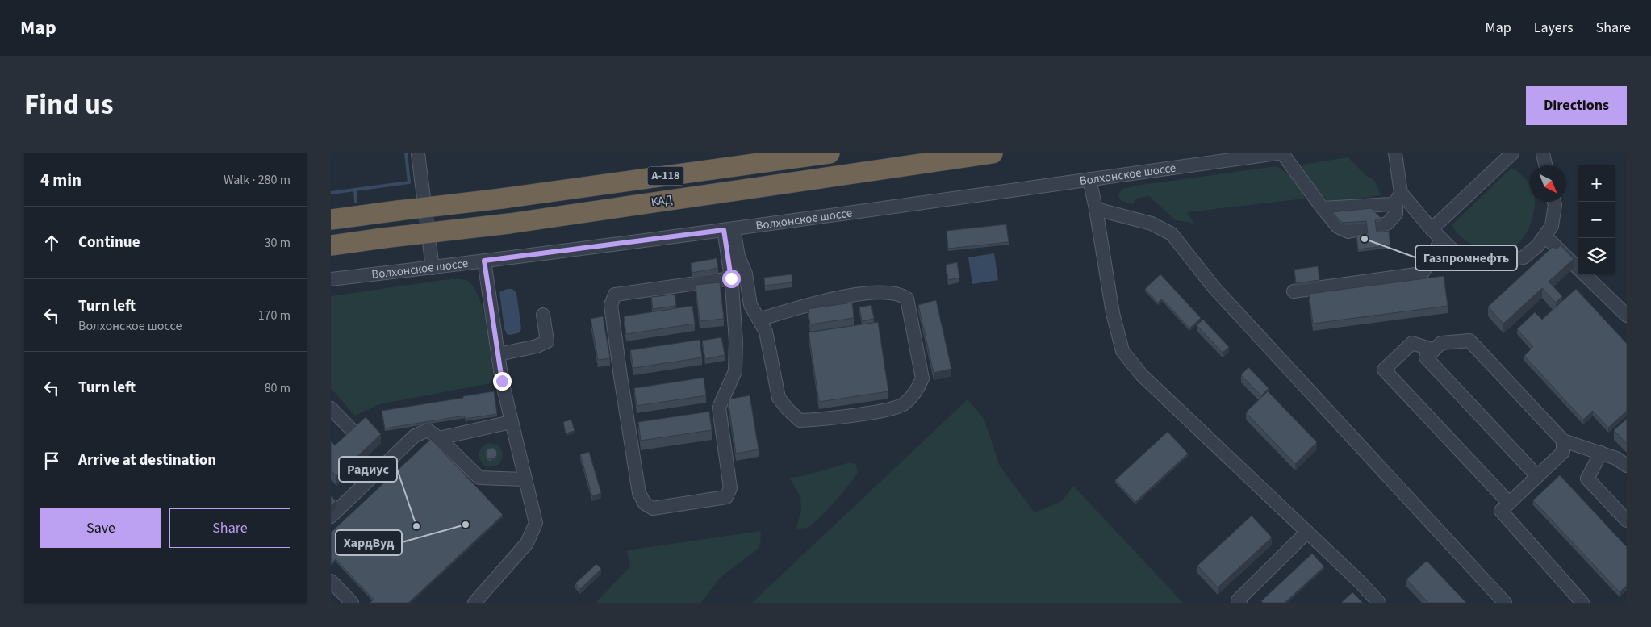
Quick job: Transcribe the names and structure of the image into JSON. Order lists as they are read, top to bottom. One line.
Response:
{"streets":{"highway":["А-118","КАД"],"street":["Волхонское шоссе"]},"places":["Газпромнефть","ХардВуд","Радиус"],"north":"bottom right","page":{"header":"Map","nav":["Map","Layers","Share"],"title":"Find us","buttons":["Directions",["Save","Share"]],"heading":["4 min","Walk · 280 m"],"map_buttons":["+","−"],"list":[["Continue","30 m"],["Turn left","Волхонское шоссе","170 m"],["Turn left","80 m"],"Arrive at destination"]}}
